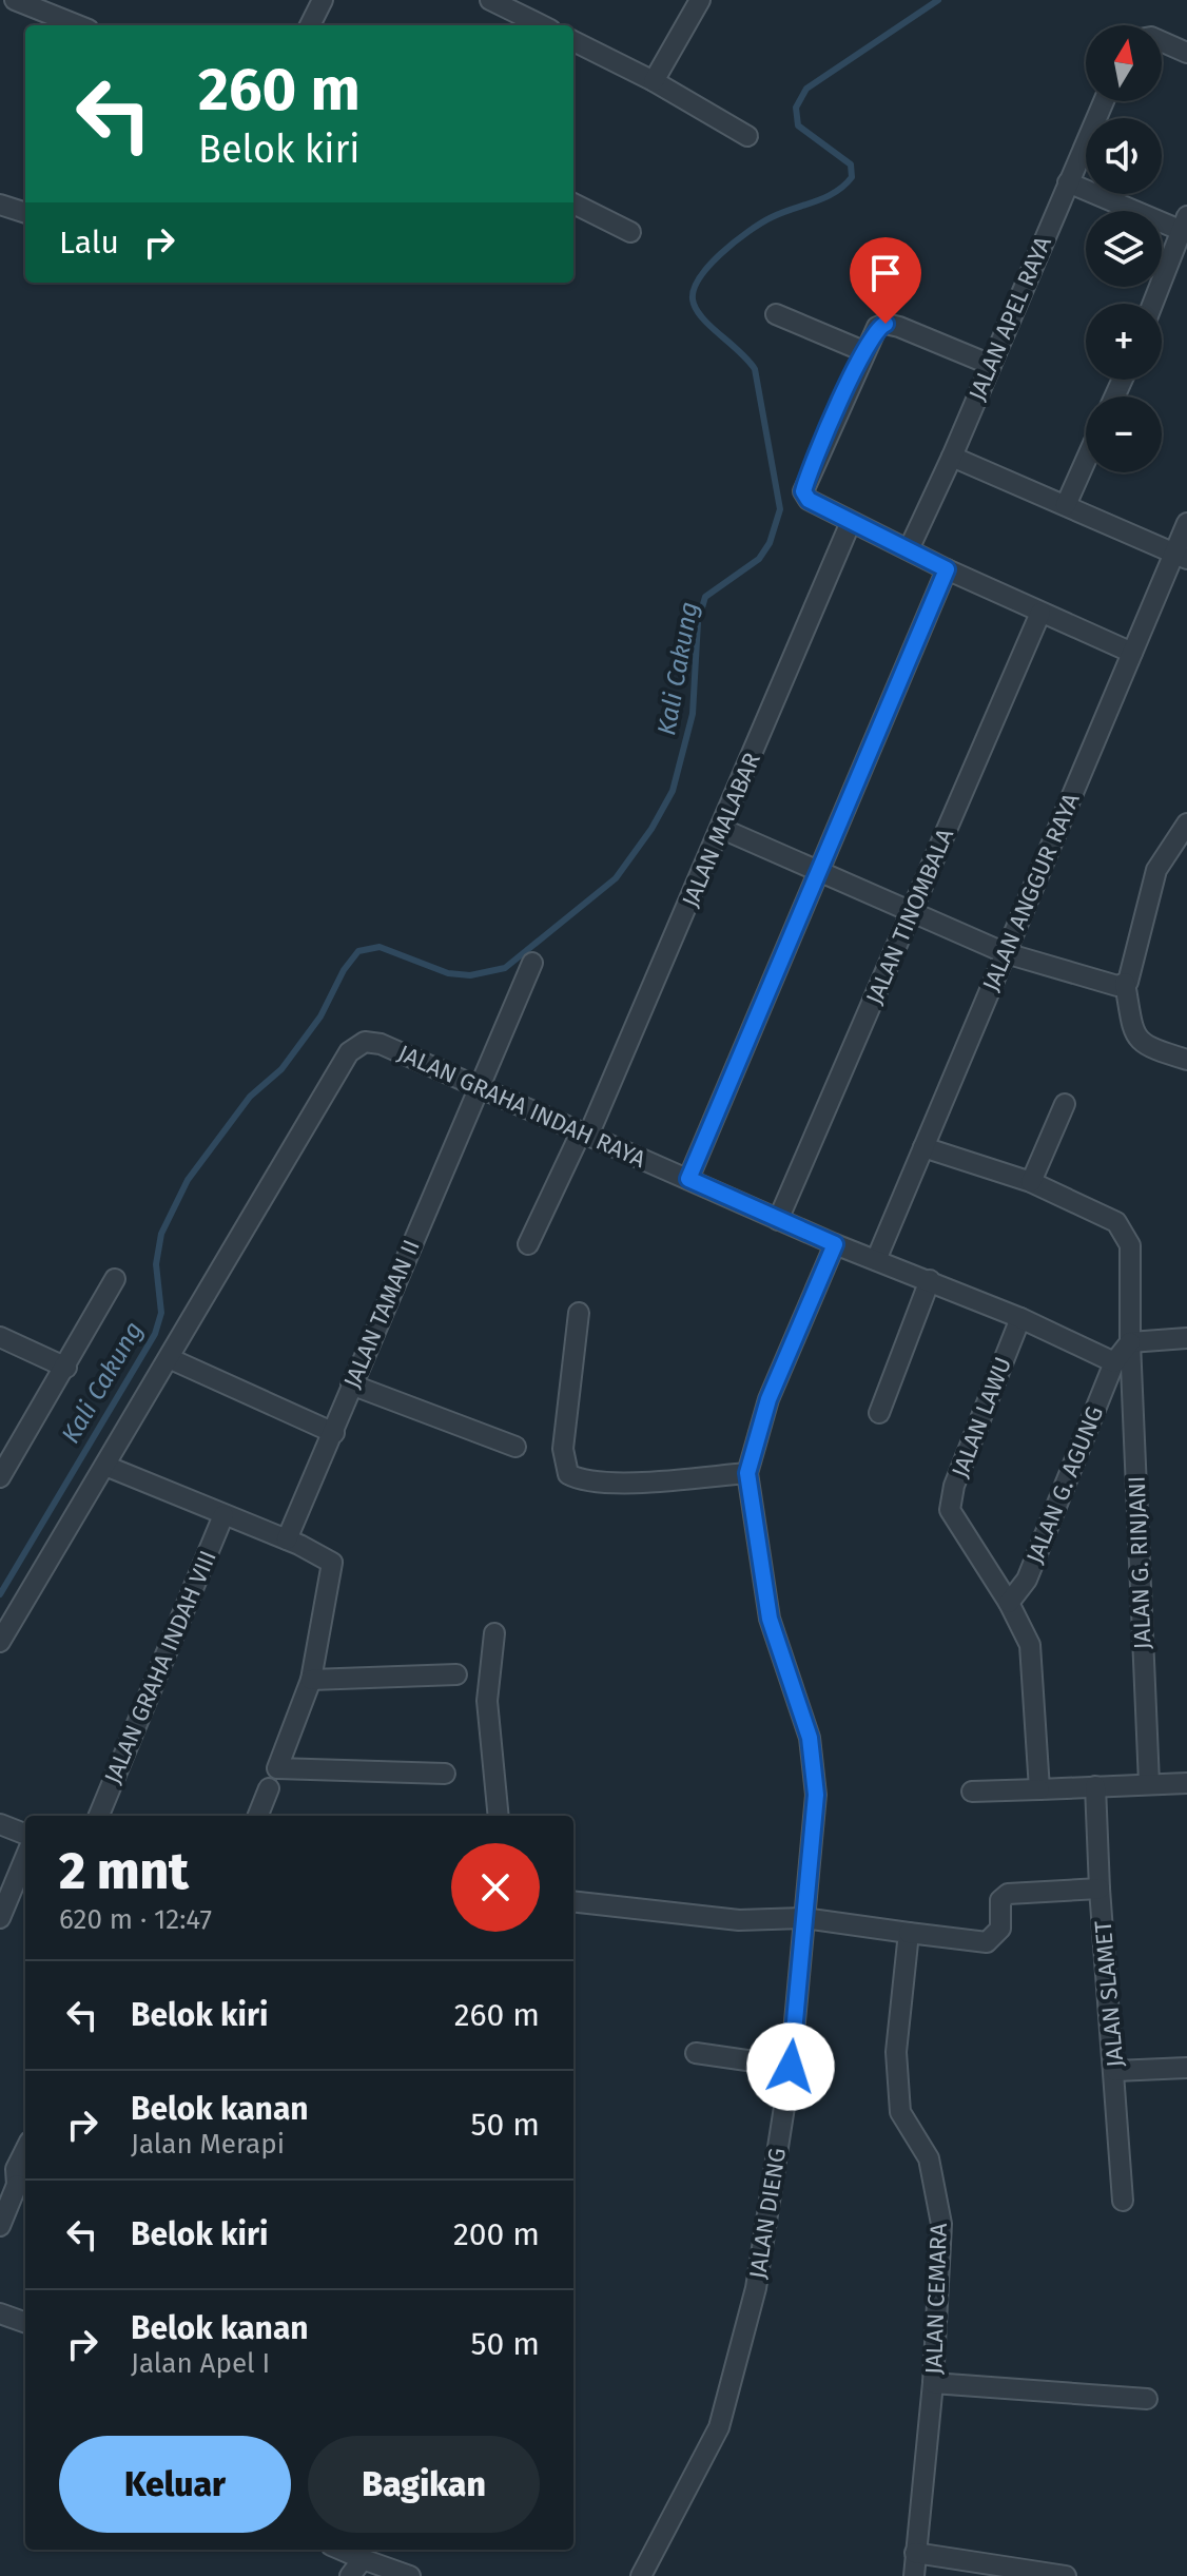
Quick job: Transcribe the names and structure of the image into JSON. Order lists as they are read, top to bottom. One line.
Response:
{"streets":{"street":["JALAN APEL RAYA","JALAN MALABAR","JALAN ANGGUR RAYA","JALAN TINOMBALA","JALAN GRAHA INDAH RAYA","JALAN TAMAN II","JALAN LAWU","JALAN G. AGUNG","JALAN G. RINJANI","JALAN GRAHA INDAH VIII","JALAN SLAMET","JALAN DIENG","JALAN CEMARA"]},"crossings":[["JALAN MALABAR","JALAN GRAHA INDAH RAYA"],["JALAN ANGGUR RAYA","JALAN GRAHA INDAH RAYA"],["JALAN ANGGUR RAYA","JALAN G. RINJANI"],["JALAN TINOMBALA","JALAN GRAHA INDAH RAYA"],["JALAN GRAHA INDAH RAYA","JALAN TAMAN II"],["JALAN GRAHA INDAH RAYA","JALAN LAWU"],["JALAN GRAHA INDAH RAYA","JALAN G. AGUNG"],["JALAN GRAHA INDAH RAYA","JALAN DIENG"],["JALAN LAWU","JALAN G. AGUNG"]],"water":["Kali Cakung"],"north":"top","page":{"map_buttons":["+","−"],"turn":["260 m","Belok kiri"],"then":"Lalu","heading":["2 mnt","620 m · 12:47"],"list":[{"name":"Belok kiri","value":"260 m"},{"name":"Belok kanan","note":"Jalan Merapi","value":"50 m"},{"name":"Belok kiri","value":"200 m"},{"name":"Belok kanan","note":"Jalan Apel I","value":"50 m"}],"buttons":["Keluar","Bagikan"]}}
